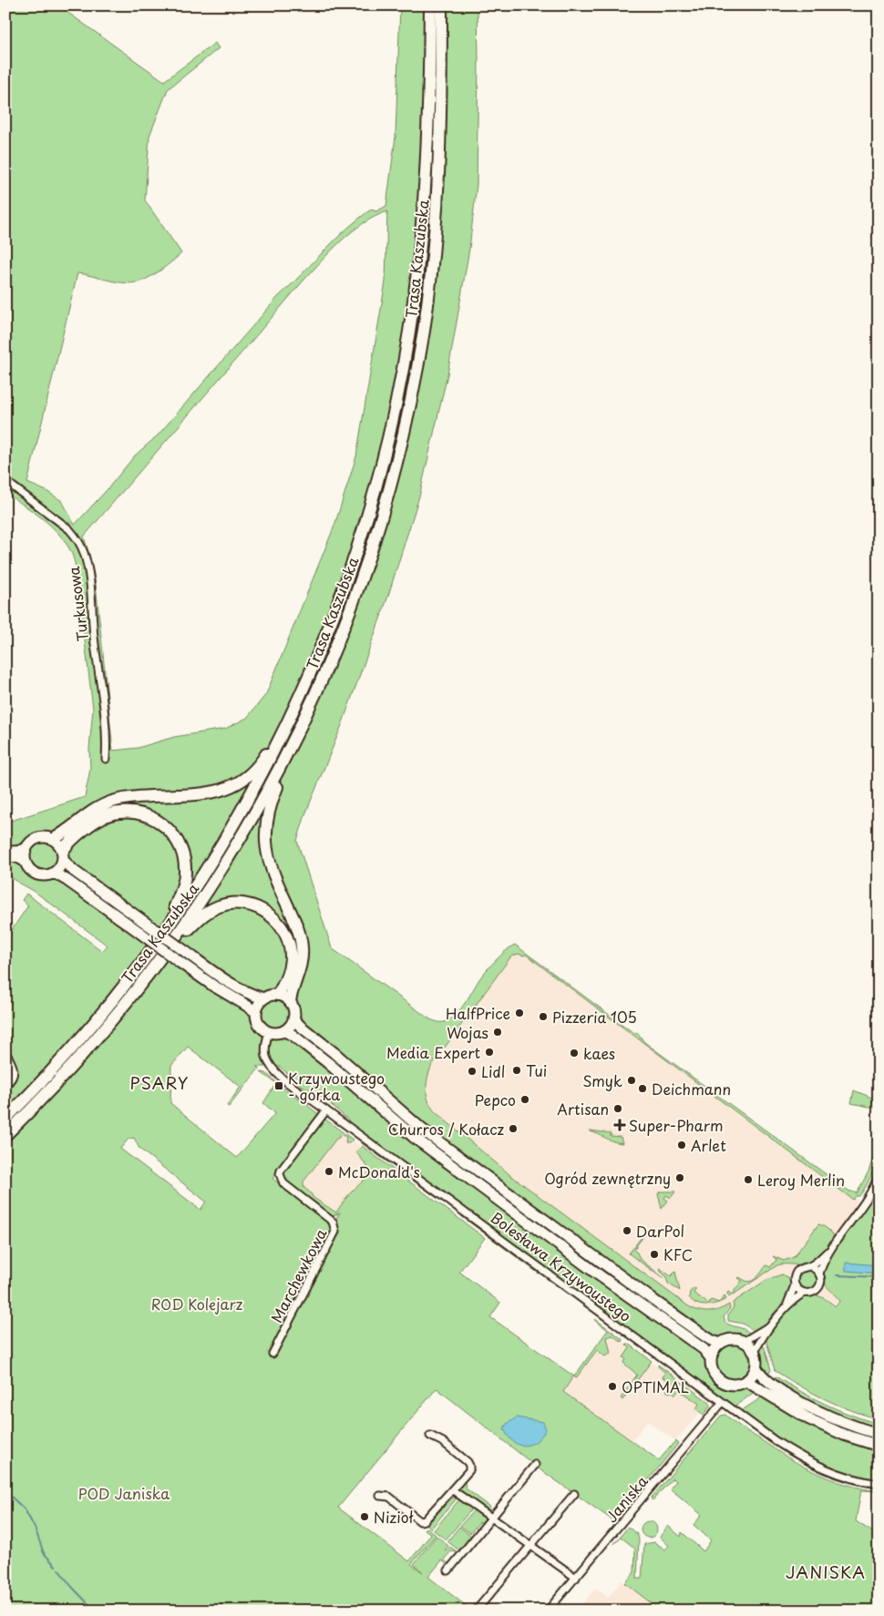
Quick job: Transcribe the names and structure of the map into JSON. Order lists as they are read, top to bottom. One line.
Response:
{"streets":{"highway":["Trasa Kaszubska"],"street":["Turkusowa","Bolesława Krzywoustego","Marchewkowa","Janiska"]},"crossings":[["Bolesława Krzywoustego","Marchewkowa"],["Bolesława Krzywoustego","Janiska"]],"districts":["PSARY","JANISKA"],"parks":["ROD Kolejarz","POD Janiska"],"places":{"other":["HalfPrice","Pizzeria 105","Wojas","Media Expert","kaes","Tui","Lidl","Smyk","Deichmann","Pepco","Artisan","Churros / Kołacz","Arlet","McDonald's","Ogród zewnętrzny","Leroy Merlin","DarPol","KFC","OPTIMAL","Nizioł"],"transit":["Krzywoustego - górka"],"health":["Super-Pharm"]}}
